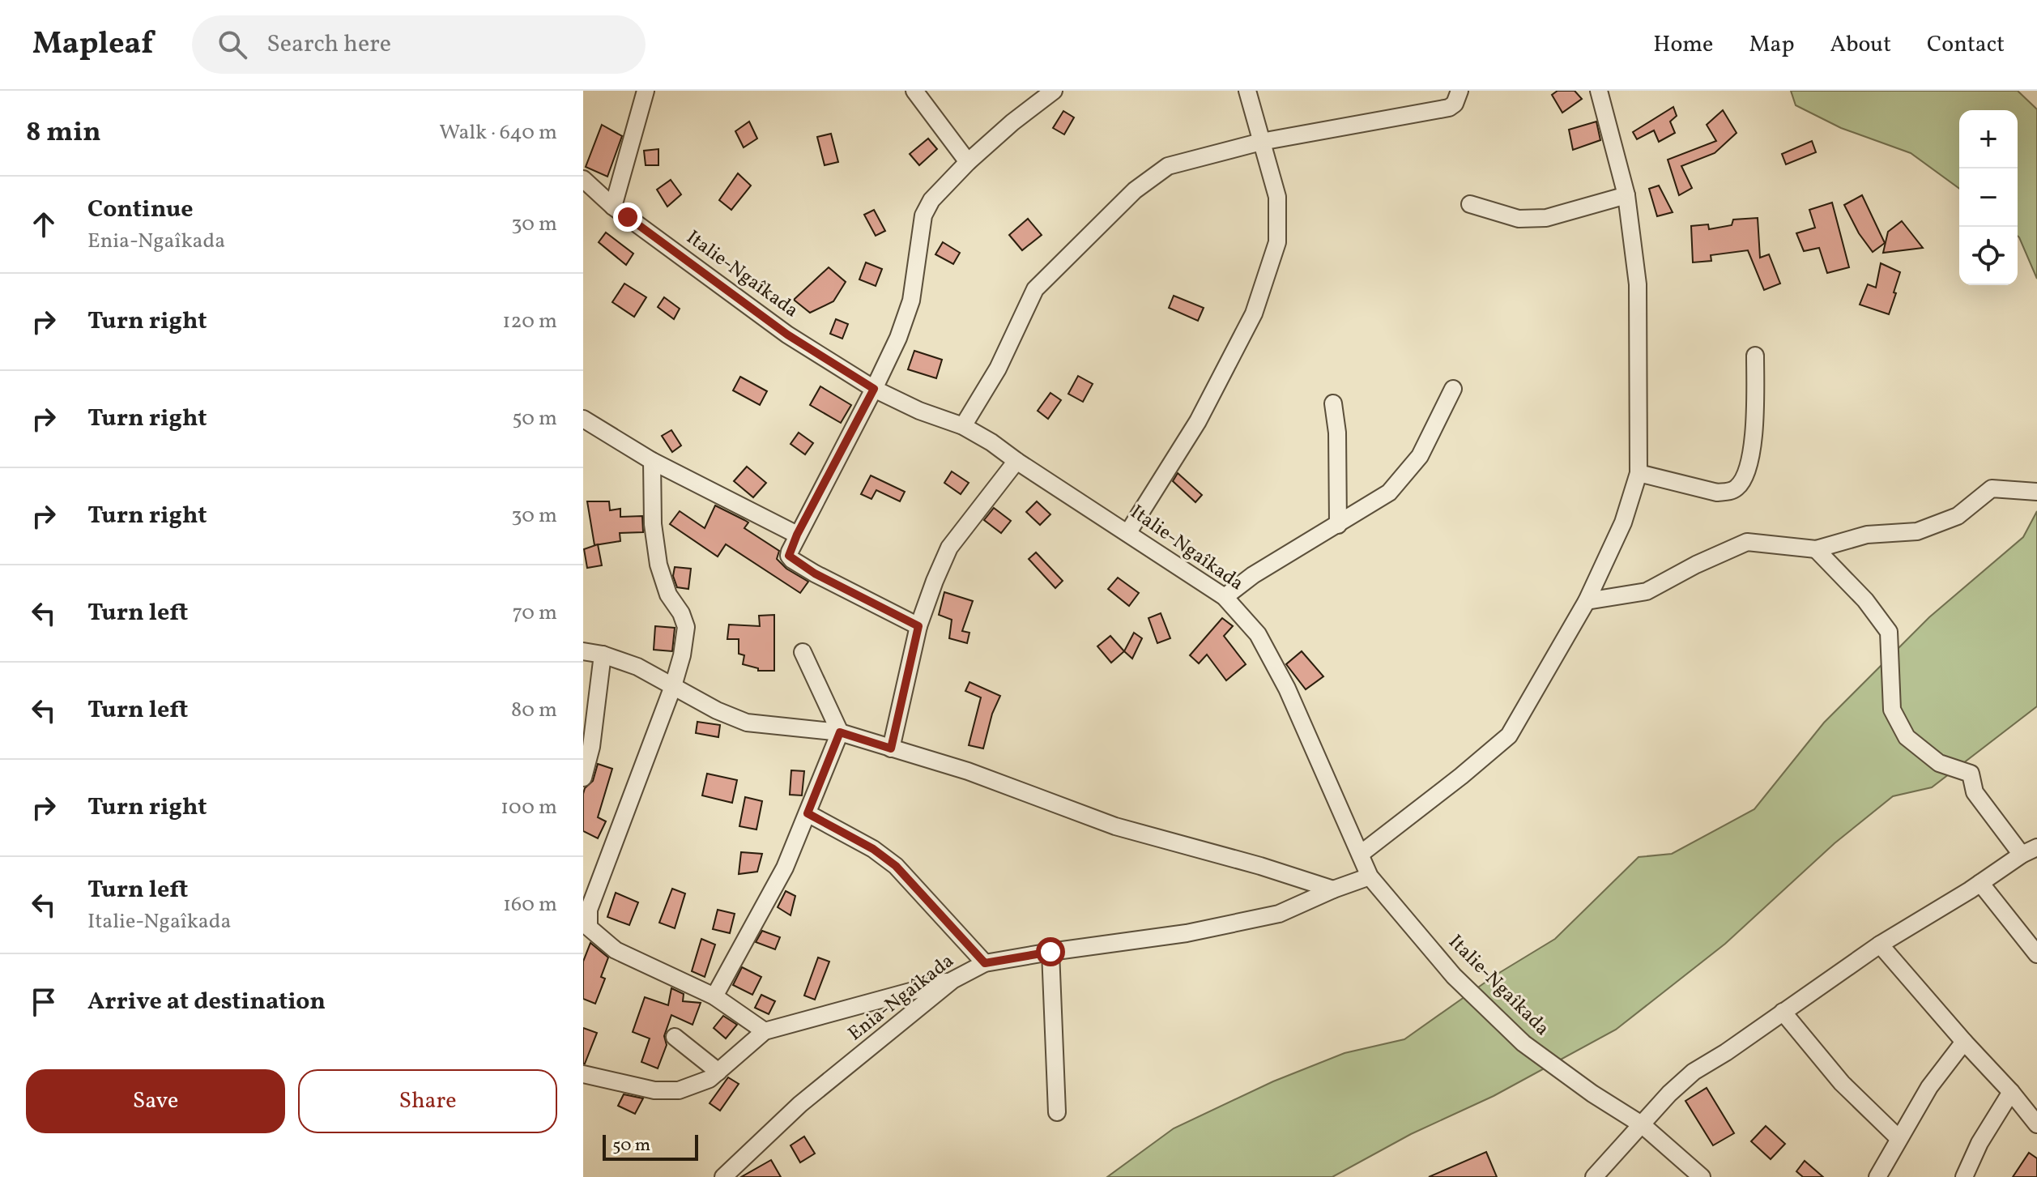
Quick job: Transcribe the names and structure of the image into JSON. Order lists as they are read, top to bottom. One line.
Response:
{"streets":{"street":["Italie-Ngaîkada","Enia-Ngaîkada"]},"crossings":[["Italie-Ngaîkada","Enia-Ngaîkada"]],"scale_bar":"50 m","page":{"header":"Mapleaf","search":"Search here","nav":["Home","Map","About","Contact"],"heading":["8 min","Walk · 640 m"],"map_buttons":["+","−"],"list":[["Continue","Enia-Ngaîkada","30 m"],["Turn right","120 m"],["Turn right","50 m"],["Turn right","30 m"],["Turn left","70 m"],["Turn left","80 m"],["Turn right","100 m"],["Turn left","Italie-Ngaîkada","160 m"],"Arrive at destination"],"buttons":["Save","Share"],"scale":"50 m"}}
